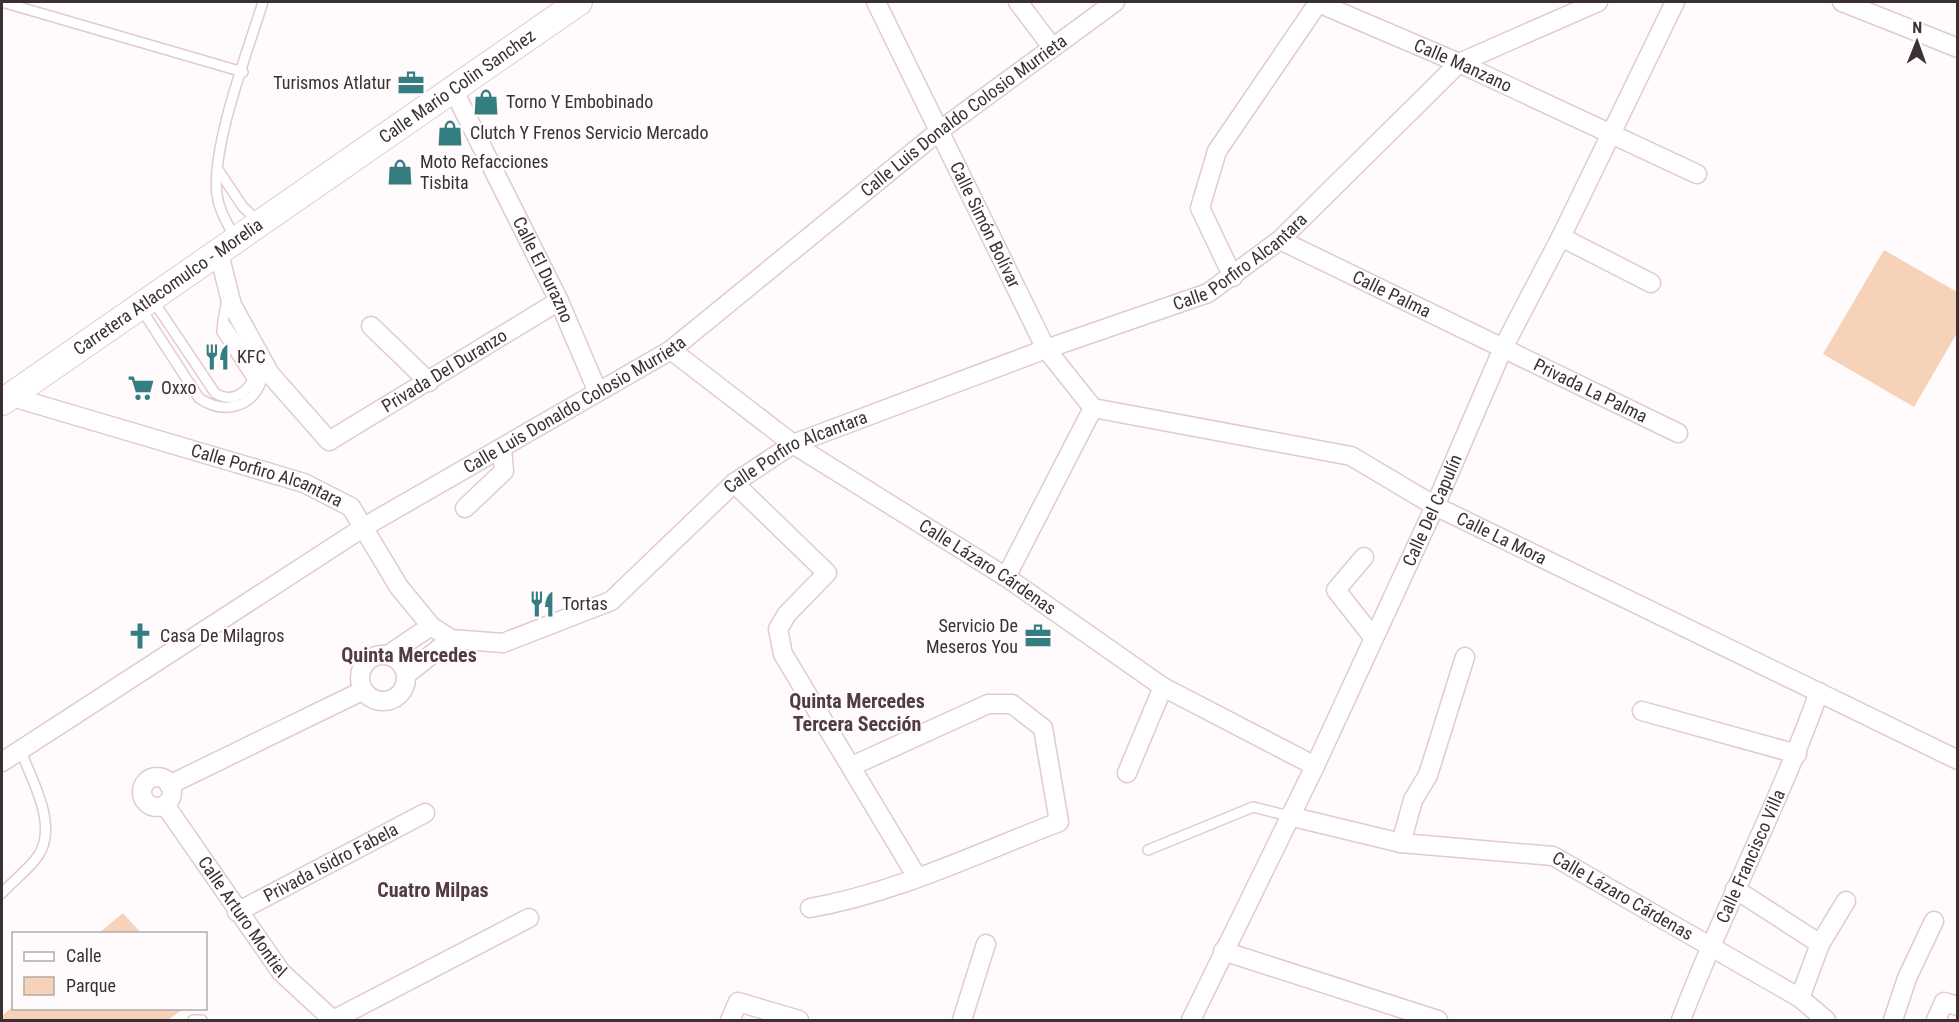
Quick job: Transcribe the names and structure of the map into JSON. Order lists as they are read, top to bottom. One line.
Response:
{"streets":{"main road":["Calle Mario Colin Sanchez","Carretera Atlacomulco - Morelia"],"street":["Calle Manzano","Calle Luis Donaldo Colosio Murrieta","Calle Simón Bolívar","Calle Porfiro Alcantara","Calle El Durazno","Calle Palma","Privada Del Duranzo","Privada La Palma","Calle Del Capulín","Calle La Mora","Calle Lázaro Cárdenas","Calle Francisco Villa","Privada Isidro Fabela","Calle Arturo Montiel"]},"crossings":[["Calle Manzano","Calle Porfiro Alcantara"],["Calle Manzano","Calle Del Capulín"],["Calle Mario Colin Sanchez","Calle El Durazno"],["Calle Mario Colin Sanchez","Carretera Atlacomulco - Morelia"],["Calle Luis Donaldo Colosio Murrieta","Calle Simón Bolívar"],["Calle Luis Donaldo Colosio Murrieta","Calle Porfiro Alcantara"],["Calle Luis Donaldo Colosio Murrieta","Calle El Durazno"],["Calle Luis Donaldo Colosio Murrieta","Calle Lázaro Cárdenas"],["Calle Simón Bolívar","Calle Porfiro Alcantara"],["Calle Porfiro Alcantara","Carretera Atlacomulco - Morelia"],["Calle Porfiro Alcantara","Calle Palma"],["Calle Porfiro Alcantara","Calle Lázaro Cárdenas"],["Calle El Durazno","Privada Del Duranzo"],["Calle Palma","Privada La Palma"],["Calle Palma","Calle Del Capulín"],["Privada La Palma","Calle Del Capulín"],["Calle Del Capulín","Calle La Mora"],["Calle Del Capulín","Calle Lázaro Cárdenas"],["Calle La Mora","Calle Francisco Villa"],["Calle Lázaro Cárdenas","Calle Francisco Villa"],["Privada Isidro Fabela","Calle Arturo Montiel"]],"districts":["Quinta Mercedes","Quinta Mercedes Tercera Sección","Cuatro Milpas"],"places":{"office":["Turismos Atlatur","Servicio De Meseros You"],"shop":["Torno Y Embobinado","Clutch Y Frenos Servicio Mercado","Moto Refacciones Tisbita"],"restaurant":["KFC","Tortas"],"supermarket":["Oxxo"],"church":["Casa De Milagros"]},"legend":["Calle","Parque"],"north":"top"}
